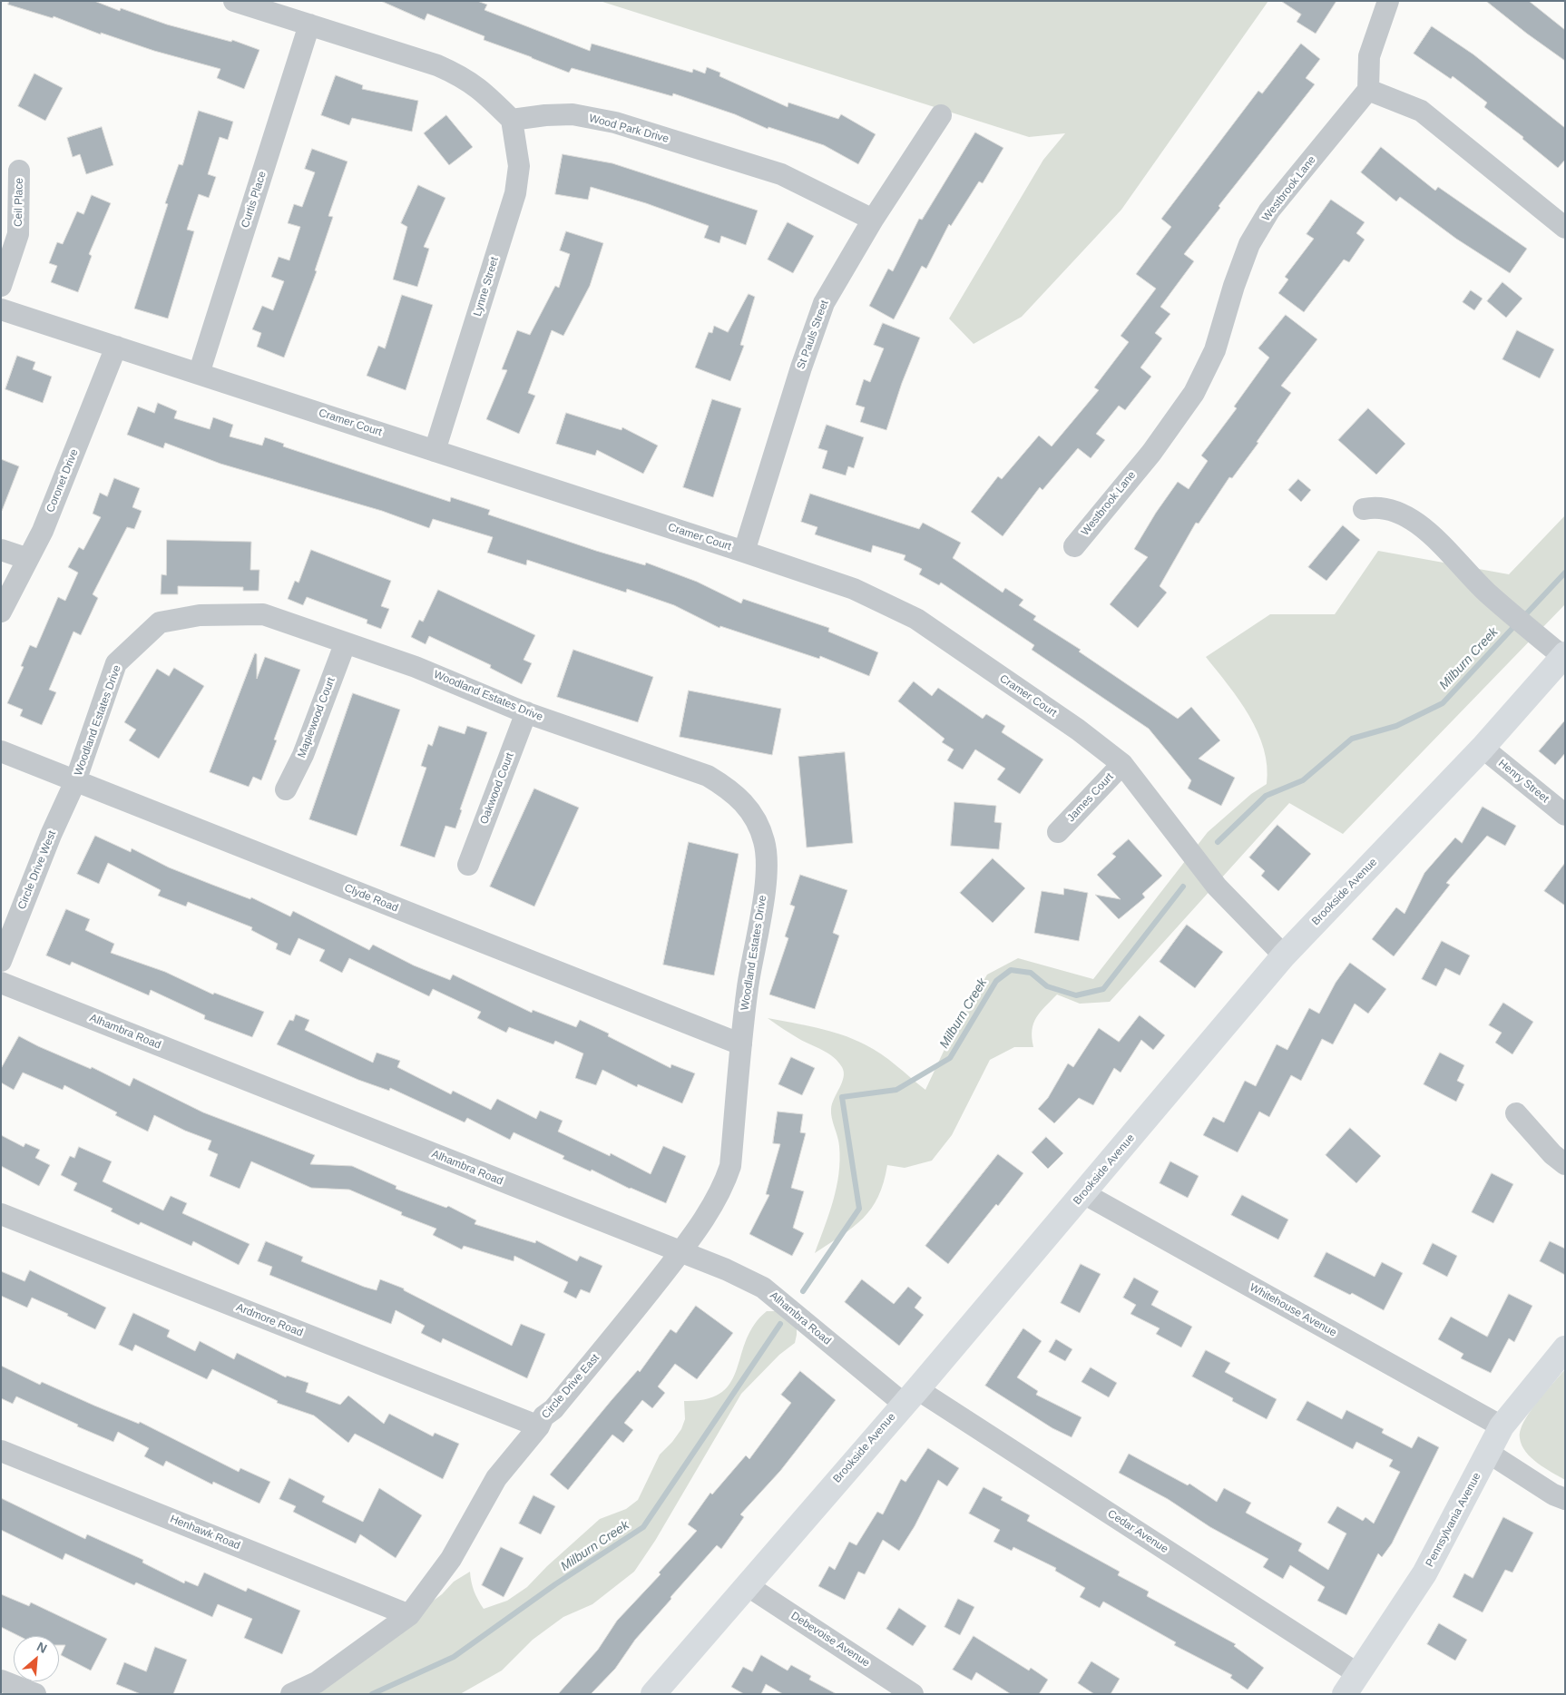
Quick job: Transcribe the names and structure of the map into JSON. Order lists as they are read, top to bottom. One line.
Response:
{"streets":{"main road":["Brookside Avenue","Pennsylvania Avenue"],"street":["Wood Park Drive","Westbrook Lane","Curtis Place","Ceil Place","Lynne Street","St Pauls Street","Cramer Court","Coronet Drive","Woodland Estates Drive","Maplewood Court","Henry Street","Oakwood Court","James Court","Circle Drive West","Clyde Road","Alhambra Road","Whitehouse Avenue","Ardmore Road","Circle Drive East","Cedar Avenue","Henhawk Road","Debevoise Avenue"]},"crossings":[["Wood Park Drive","Lynne Street"],["Wood Park Drive","St Pauls Street"],["Curtis Place","Cramer Court"],["Lynne Street","Cramer Court"],["St Pauls Street","Cramer Court"],["Cramer Court","Coronet Drive"],["Cramer Court","James Court"],["Cramer Court","Brookside Avenue"],["Woodland Estates Drive","Maplewood Court"],["Woodland Estates Drive","Oakwood Court"],["Woodland Estates Drive","Circle Drive West"],["Woodland Estates Drive","Clyde Road"],["Woodland Estates Drive","Circle Drive East"],["Henry Street","Brookside Avenue"],["Circle Drive West","Clyde Road"],["Brookside Avenue","Alhambra Road"],["Brookside Avenue","Whitehouse Avenue"],["Brookside Avenue","Cedar Avenue"],["Brookside Avenue","Debevoise Avenue"],["Clyde Road","Circle Drive East"],["Alhambra Road","Circle Drive East"],["Alhambra Road","Cedar Avenue"],["Whitehouse Avenue","Pennsylvania Avenue"],["Ardmore Road","Circle Drive East"],["Circle Drive East","Henhawk Road"],["Pennsylvania Avenue","Cedar Avenue"]],"water":["Milburn Creek"],"north":"top right"}
